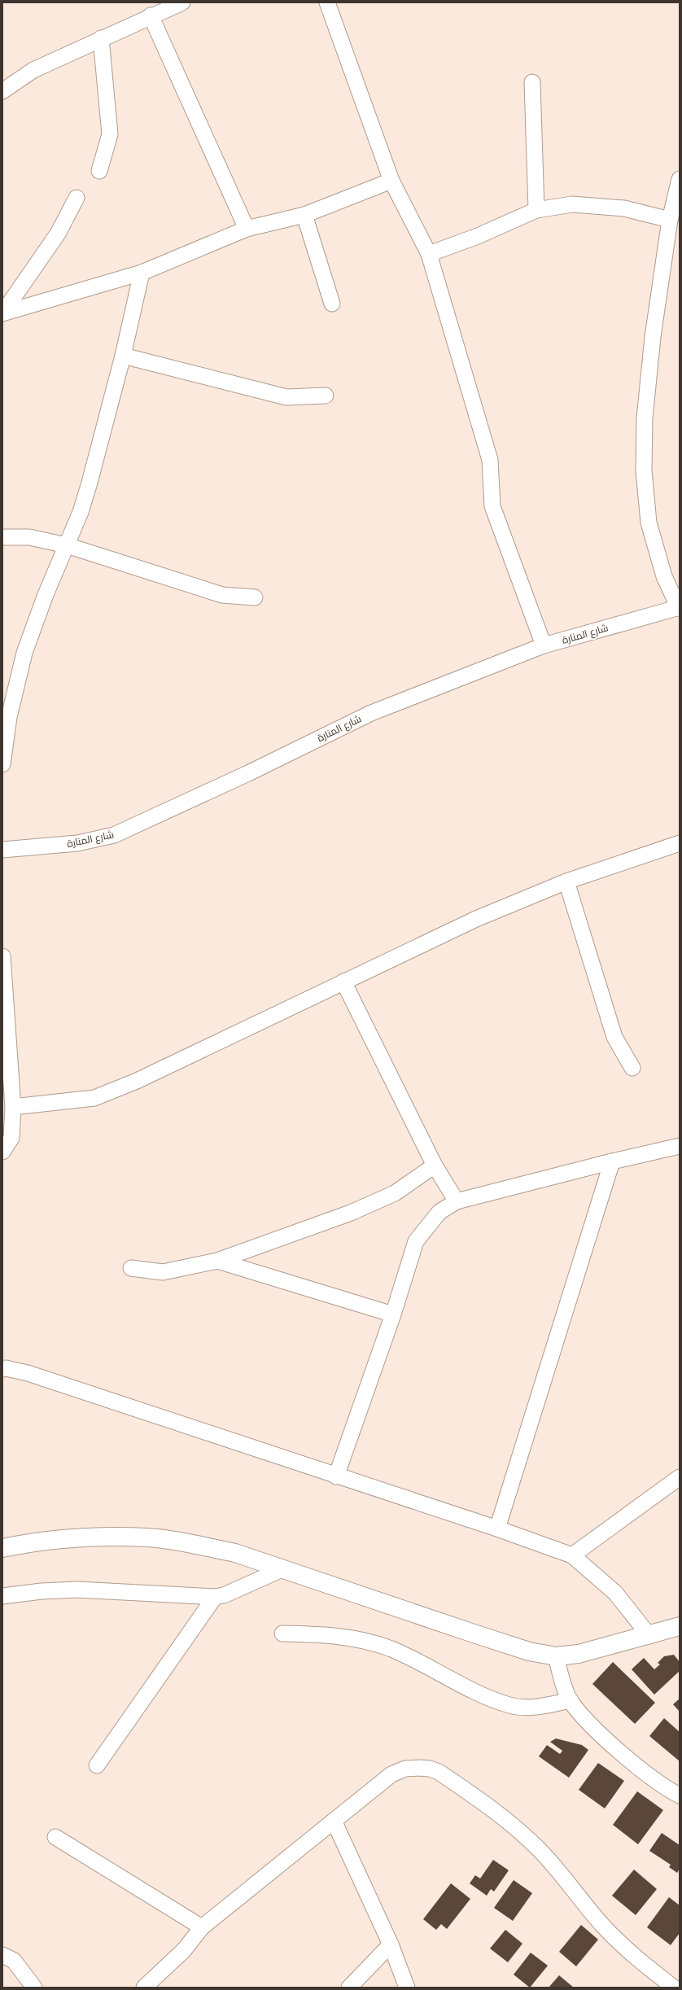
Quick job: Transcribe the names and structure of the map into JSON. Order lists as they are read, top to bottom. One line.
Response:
{"streets":{"street":["شارع المنارة"]}}
